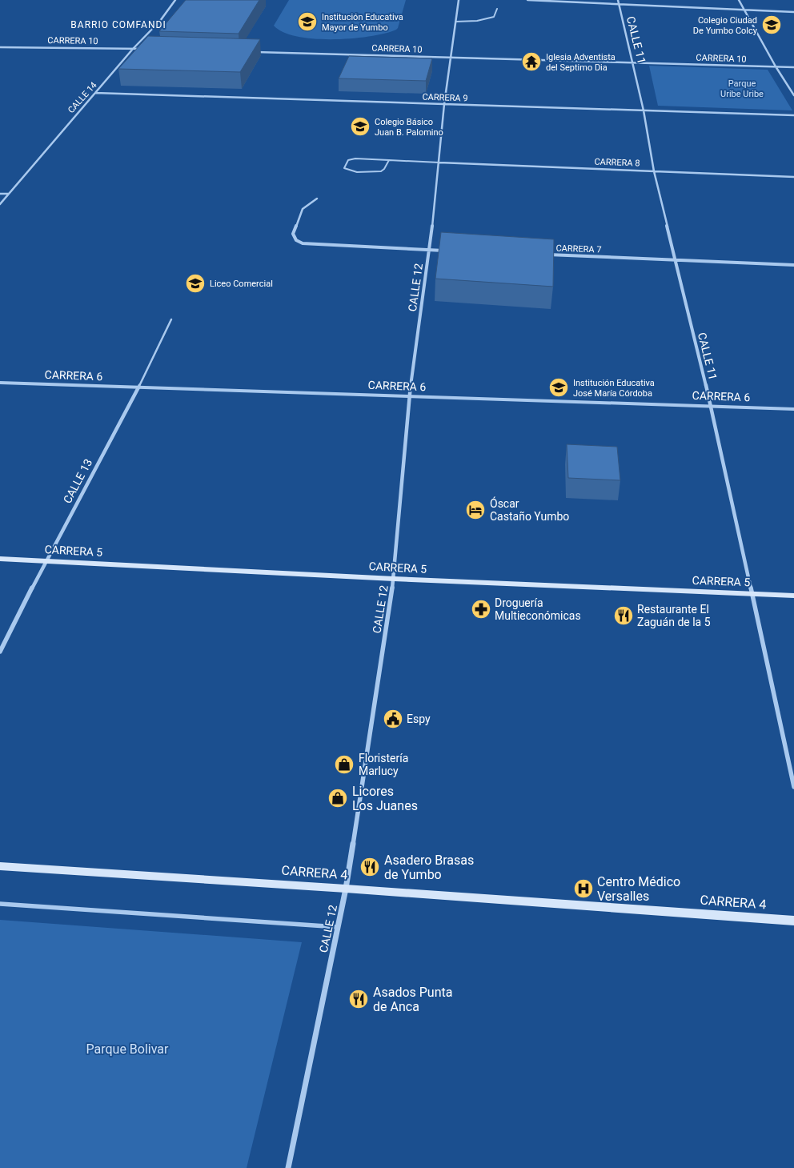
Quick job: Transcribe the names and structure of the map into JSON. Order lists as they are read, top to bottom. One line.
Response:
{"streets":{"main road":["CARRERA 5","CARRERA 4"],"street":["CALLE 11","CARRERA 10","CALLE 14","CARRERA 9","CARRERA 8","CARRERA 7","CALLE 12","CARRERA 6","CALLE 13"]},"crossings":[["CALLE 11","CARRERA 10"],["CALLE 11","CARRERA 9"],["CALLE 11","CARRERA 8"],["CALLE 11","CARRERA 7"],["CALLE 11","CARRERA 6"],["CALLE 11","CARRERA 5"],["CARRERA 10","CALLE 14"],["CARRERA 10","CALLE 12"],["CALLE 14","CARRERA 9"],["CARRERA 9","CALLE 12"],["CARRERA 8","CALLE 12"],["CALLE 12","CARRERA 6"],["CALLE 12","CARRERA 5"],["CALLE 12","CARRERA 4"],["CARRERA 6","CALLE 13"],["CALLE 13","CARRERA 5"]],"districts":["BARRIO COMFANDI"],"parks":["Parque Uribe Uribe","Parque Bolivar"],"places":{"school or university":["Institución Educativa Mayor de Yumbo","Colegio Ciudad De Yumbo Colcy","Colegio Básico Juan B. Palomino","Liceo Comercial","Institución Educativa José María Córdoba"],"temple":["Iglesia Adventista del Septimo Dia"],"hotel":["Óscar Castaño Yumbo"],"pharmacy":["Droguería Multieconómicas"],"restaurant":["Restaurante El Zaguán de la 5","Asadero Brasas de Yumbo","Asados Punta de Anca"],"public building":["Espy"],"shop":["Floristería Marlucy","Licores Los Juanes"],"hospital":["Centro Médico Versalles"]}}
